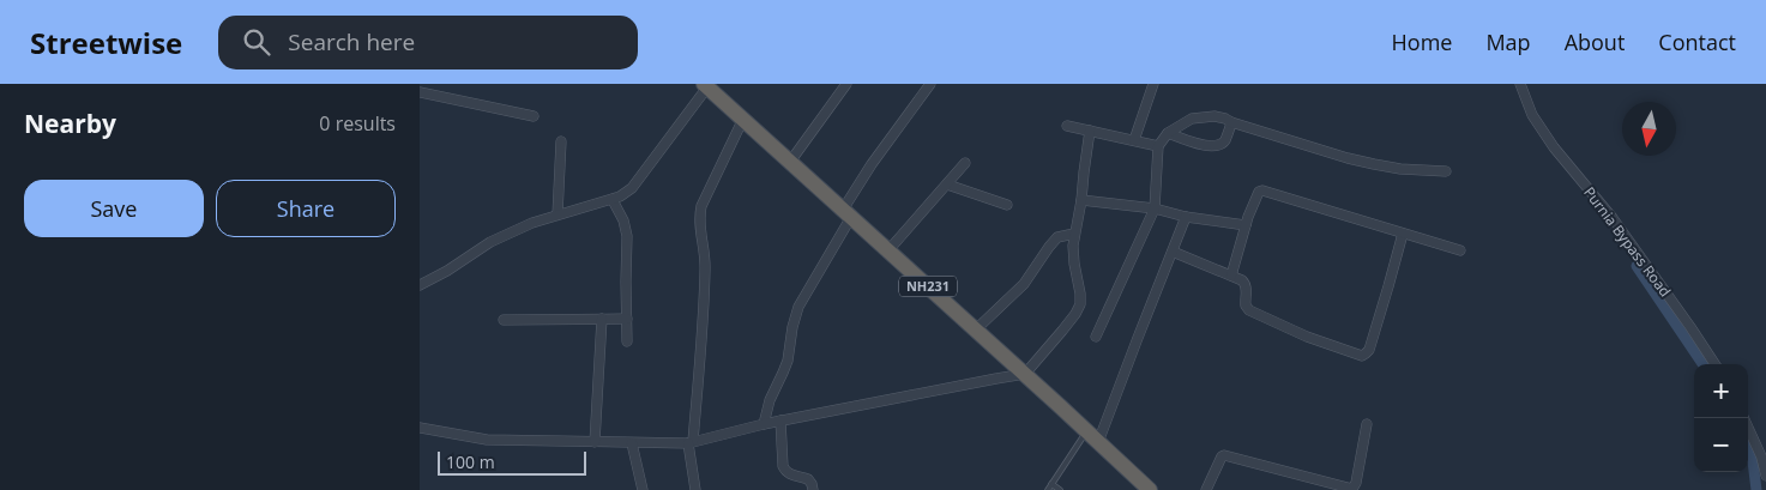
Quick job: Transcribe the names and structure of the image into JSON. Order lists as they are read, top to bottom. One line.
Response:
{"streets":{"highway":["NH231"],"street":["Purnia Bypass Road"]},"scale_bar":"100 m","north":"bottom","page":{"header":"Streetwise","search":"Search here","nav":["Home","Map","About","Contact"],"heading":["Nearby","0 results"],"buttons":["Save","Share"],"map_buttons":["+","−"],"scale":"100 m"}}
